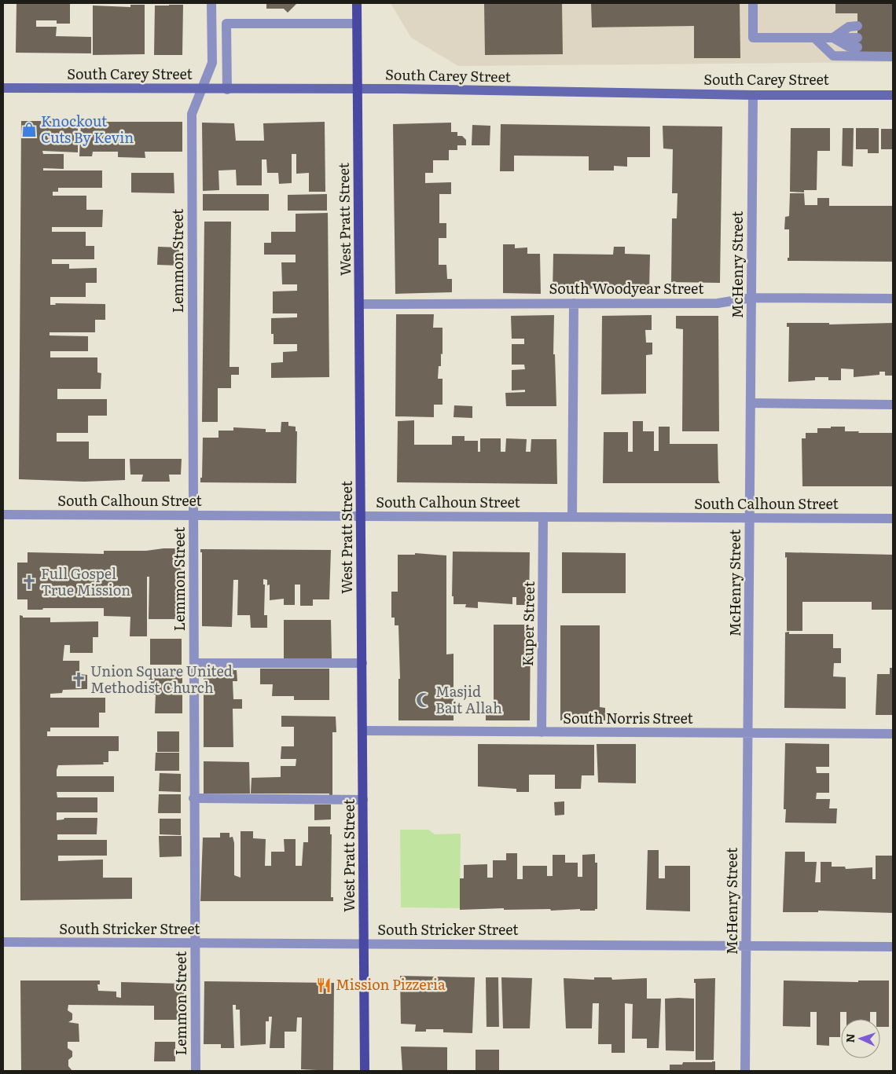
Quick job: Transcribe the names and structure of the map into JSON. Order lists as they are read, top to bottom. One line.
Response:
{"streets":{"main road":["South Carey Street","West Pratt Street"],"street":["Lemmon Street","McHenry Street","South Woodyear Street","South Calhoun Street","Kuper Street","South Norris Street","South Stricker Street"]},"crossings":[["South Carey Street","West Pratt Street"],["South Carey Street","Lemmon Street"],["South Carey Street","McHenry Street"],["West Pratt Street","South Woodyear Street"],["West Pratt Street","South Calhoun Street"],["West Pratt Street","South Norris Street"],["West Pratt Street","South Stricker Street"],["Lemmon Street","South Calhoun Street"],["Lemmon Street","South Stricker Street"],["McHenry Street","South Woodyear Street"],["McHenry Street","South Calhoun Street"],["McHenry Street","South Norris Street"],["McHenry Street","South Stricker Street"],["South Calhoun Street","Kuper Street"],["Kuper Street","South Norris Street"]],"places":{"shop":["Knockout Cuts By Kevin"],"church":["Full Gospel True Mission","Union Square United Methodist Church"],"mosque":["Masjid Bait Allah"],"restaurant":["Mission Pizzeria"]},"north":"left"}
